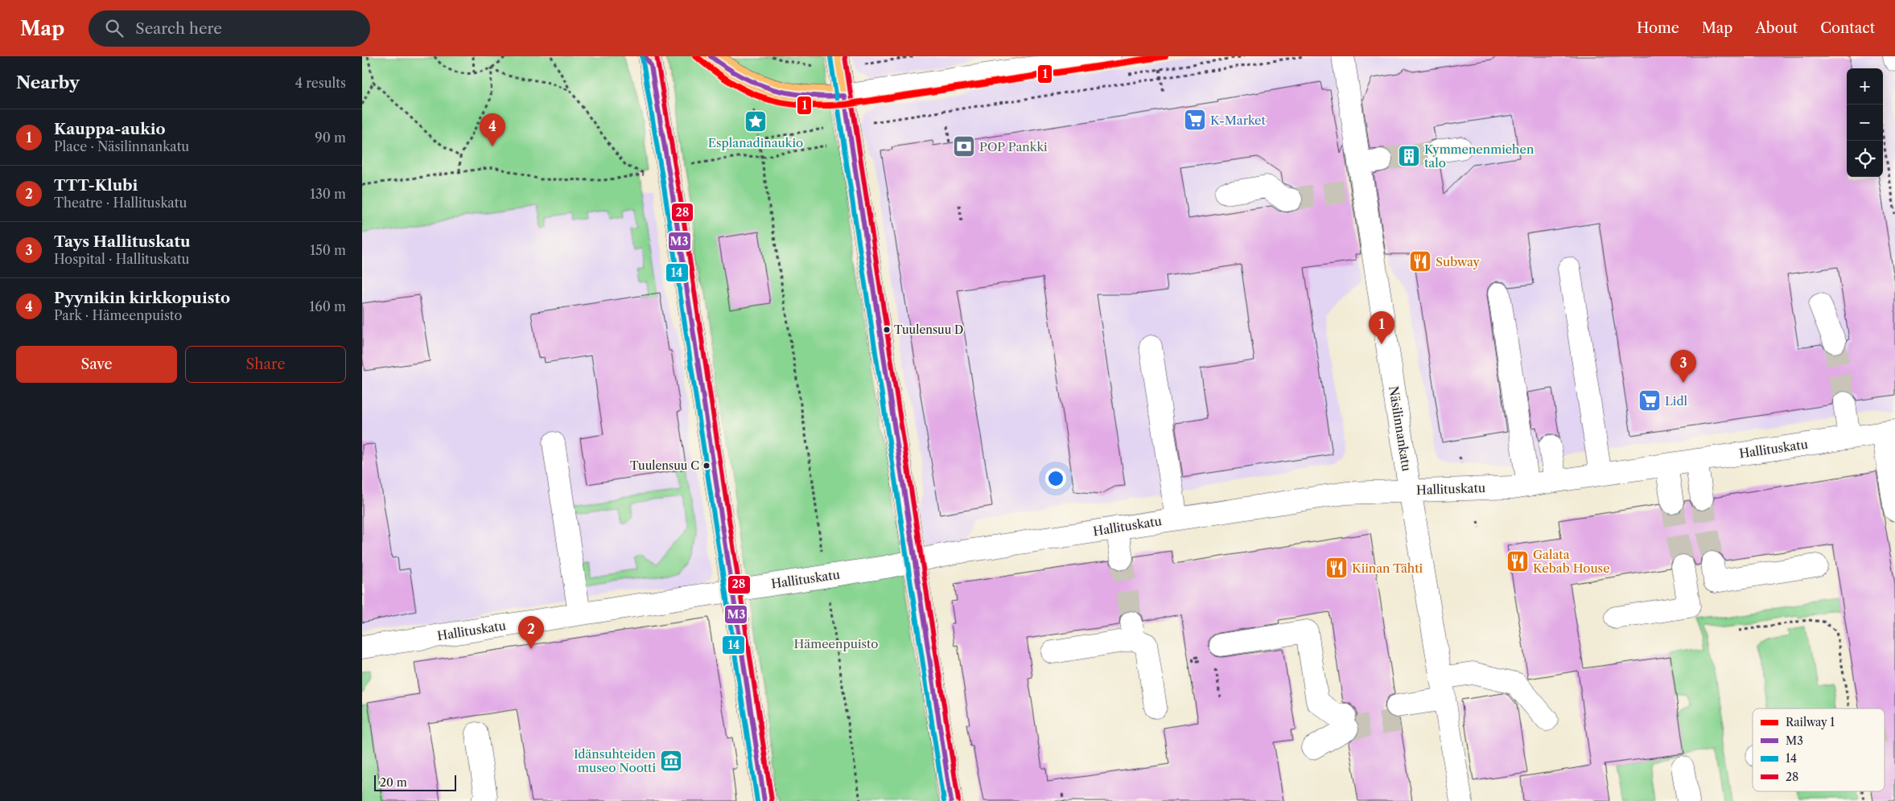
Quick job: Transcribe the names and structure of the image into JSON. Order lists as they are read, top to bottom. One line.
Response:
{"streets":{"street":["Näsilinnankatu","Hallituskatu"]},"crossings":[["Näsilinnankatu","Hallituskatu"]],"parks":["Hämeenpuisto"],"places":{"supermarket":["K-Market","Lidl"],"place":["Esplanadinaukio"],"bank":["POP Pankki"],"building":["Kymmenenmiehen talo"],"restaurant":["Subway","Galata Kebab House","Kiinan Tähti"],"other":["Tuulensuu D","Tuulensuu C"],"museum":["Idänsuhteiden museo Nootti"]},"lines":["rail line 1","transit line M3","transit line 28","transit line 14"],"legend":["Railway 1","M3","14","28"],"scale_bar":"20 m","page":{"header":"Map","search":"Search here","nav":["Home","Map","About","Contact"],"heading":["Nearby","4 results"],"map_buttons":["+","−"],"list":[{"mark":"1","name":"Kauppa-aukio","note":"Place · Näsilinnankatu","value":"90 m"},{"mark":"2","name":"TTT-Klubi","note":"Theatre · Hallituskatu","value":"130 m"},{"mark":"3","name":"Tays Hallituskatu","note":"Hospital · Hallituskatu","value":"150 m"},{"mark":"4","name":"Pyynikin kirkkopuisto","note":"Park · Hämeenpuisto","value":"160 m"}],"pins":["4","1","3","2"],"buttons":["Save","Share"],"scale":"20 m"}}
